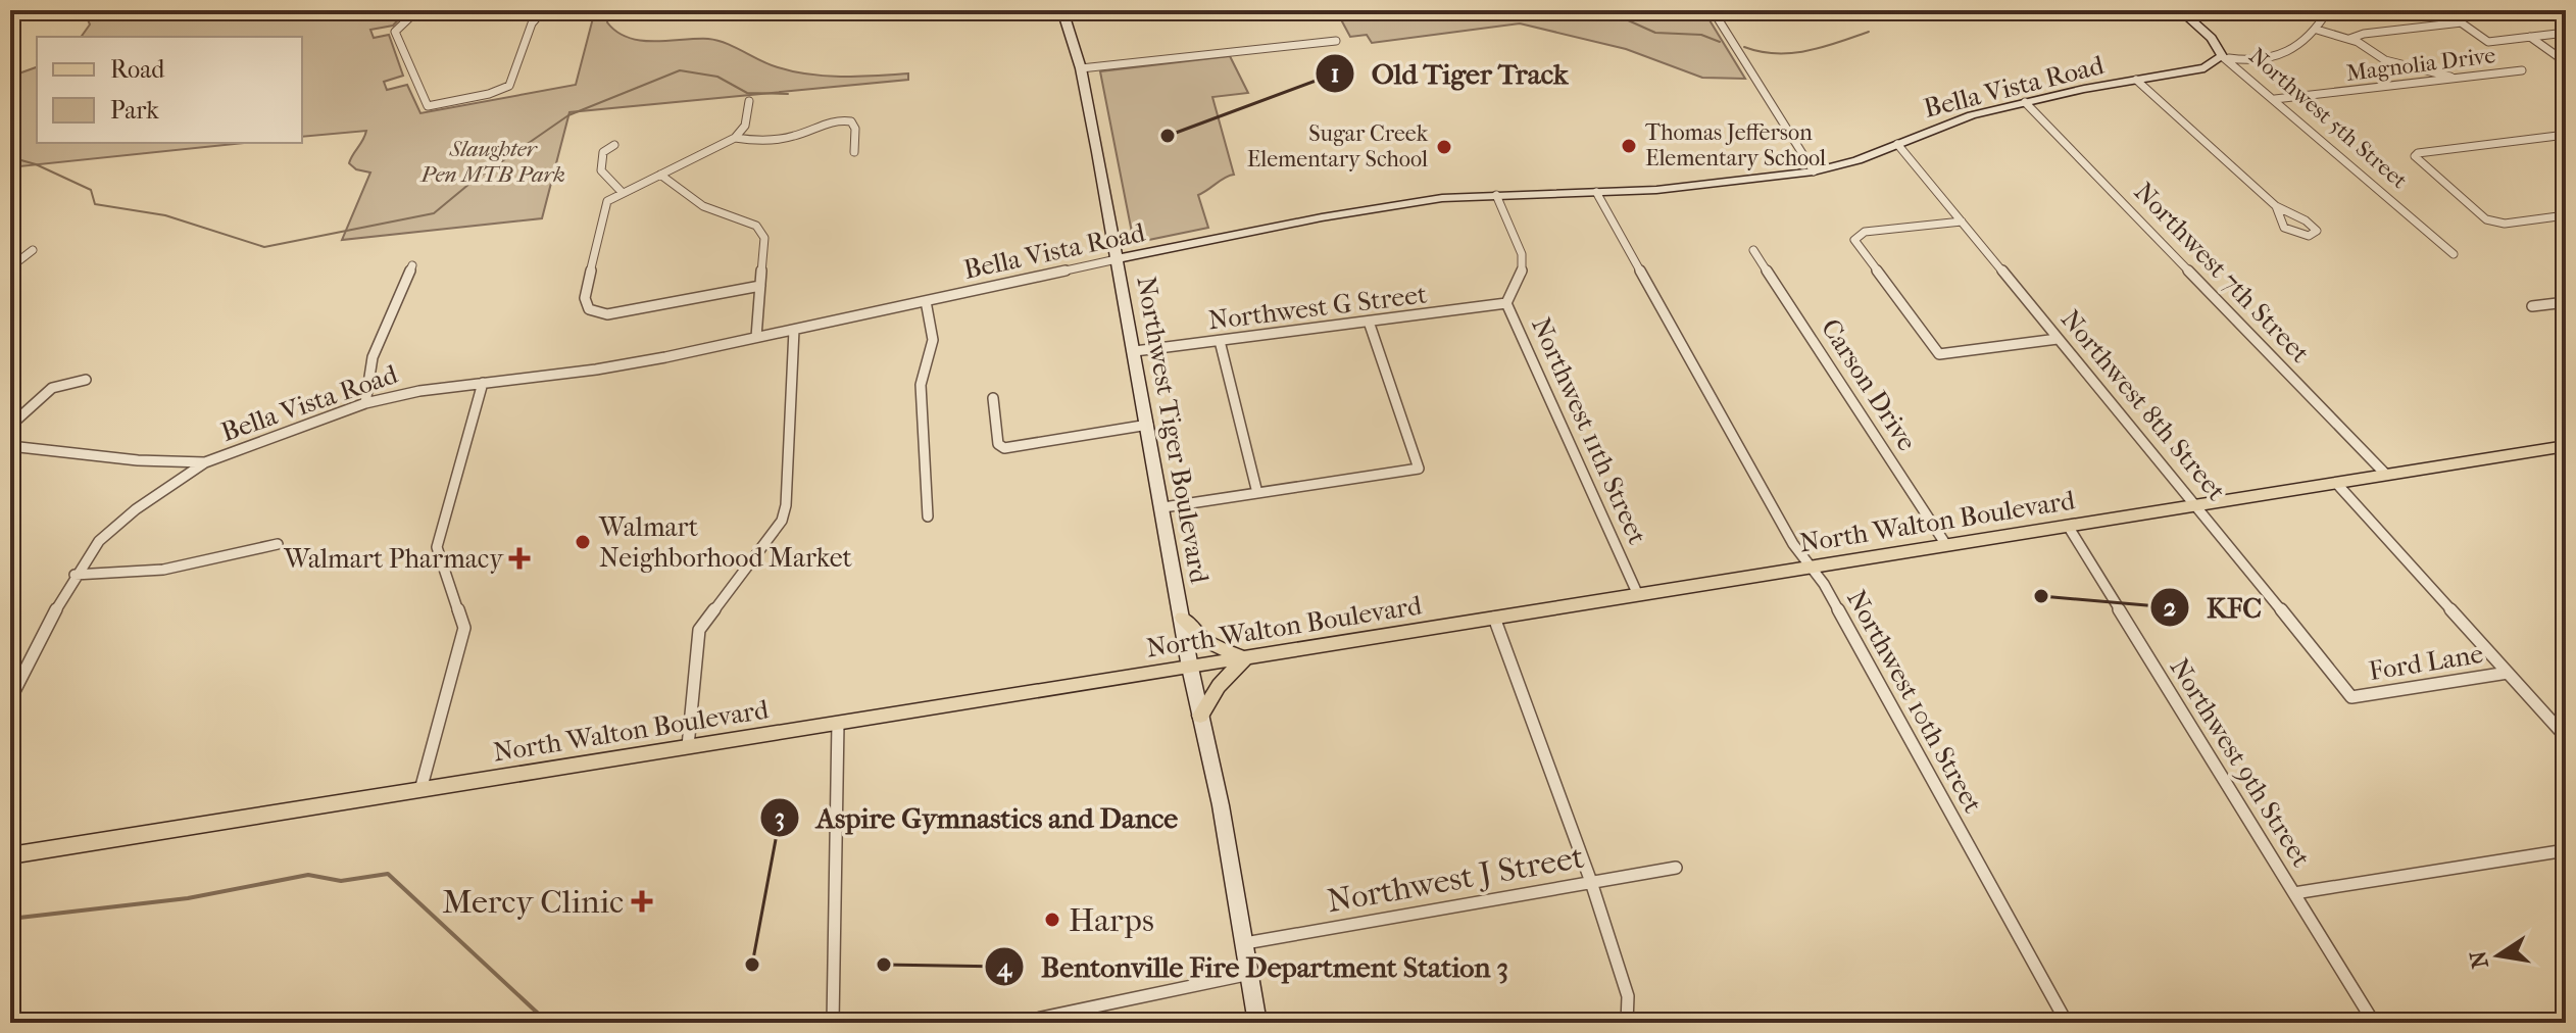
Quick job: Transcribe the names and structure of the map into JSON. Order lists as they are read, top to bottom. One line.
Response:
{"streets":{"main road":["North Walton Boulevard"],"street":["Magnolia Drive","Bella Vista Road","Northwest 5th Street","Northwest 7th Street","Northwest G Street","Carson Drive","Northwest 8th Street","Northwest Tiger Boulevard","Northwest 11th Street","Ford Lane","Northwest 10th Street","Northwest 9th Street","Northwest J Street"]},"crossings":[["Magnolia Drive","Northwest 5th Street"],["Bella Vista Road","Northwest 5th Street"],["Bella Vista Road","Northwest 7th Street"],["Bella Vista Road","Northwest 8th Street"],["Bella Vista Road","Northwest Tiger Boulevard"],["Bella Vista Road","Northwest 11th Street"],["Bella Vista Road","Northwest 10th Street"],["Northwest 7th Street","North Walton Boulevard"],["Northwest G Street","Northwest Tiger Boulevard"],["Northwest G Street","Northwest 11th Street"],["Carson Drive","North Walton Boulevard"],["Northwest 8th Street","North Walton Boulevard"],["Northwest 8th Street","Ford Lane"],["Northwest Tiger Boulevard","North Walton Boulevard"],["Northwest Tiger Boulevard","Northwest J Street"],["Northwest 11th Street","North Walton Boulevard"],["North Walton Boulevard","Northwest 10th Street"],["North Walton Boulevard","Northwest 9th Street"]],"parks":["Slaughter Pen MTB Park"],"places":{"other":["Old Tiger Track","Thomas Jefferson Elementary School","Sugar Creek Elementary School","Walmart Neighborhood Market","KFC","Harps","Aspire Gymnastics and Dance","Bentonville Fire Department Station 3"],"health":["Walmart Pharmacy","Mercy Clinic"]},"legend":["Road","Park"],"north":"left"}
